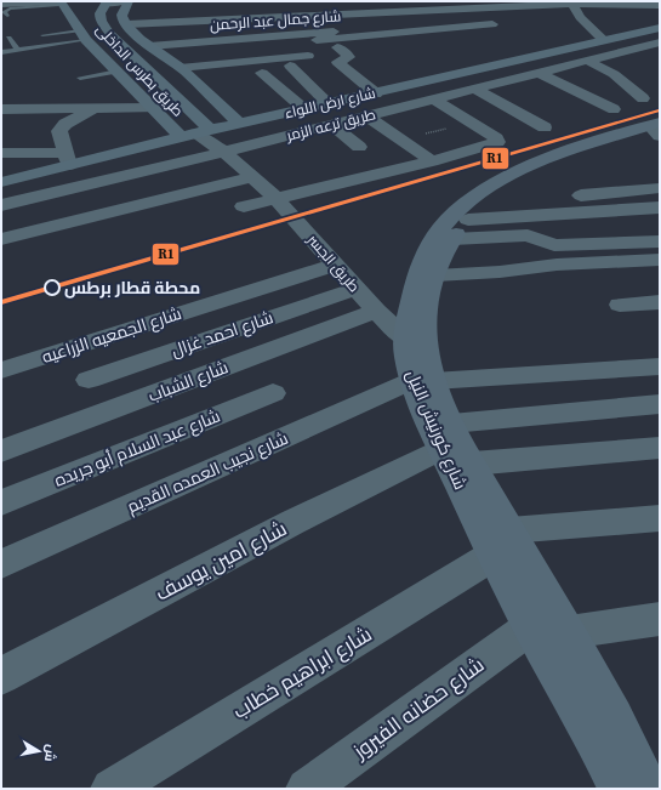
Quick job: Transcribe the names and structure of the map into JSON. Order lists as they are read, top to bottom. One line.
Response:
{"streets":{"main road":["شارع كورنيش النيل"],"street":["شارع جمال عبد الرحمن","طريق بطرس الداخلى","شارع ارض اللواء","طريق ترعه الزمر","طريق الجسر","شارع احمد غزال","شارع الجمعيه الزراعيه","شارع الشباب","شارع عبد السلام أبو جريده","شارع نجيب العمده القديم","شارع امين يوسف","شارع ابراهيم خطاب","شارع حضانه الفيروز"]},"crossings":[["طريق بطرس الداخلى","شارع ارض اللواء"],["طريق بطرس الداخلى","طريق الجسر"],["شارع ارض اللواء","طريق الجسر"],["طريق ترعه الزمر","طريق الجسر"],["طريق الجسر","شارع احمد غزال"],["طريق الجسر","شارع الجمعيه الزراعيه"],["طريق الجسر","شارع الشباب"],["طريق الجسر","شارع كورنيش النيل"],["شارع كورنيش النيل","شارع نجيب العمده القديم"],["شارع كورنيش النيل","شارع امين يوسف"],["شارع كورنيش النيل","شارع ابراهيم خطاب"],["شارع كورنيش النيل","شارع حضانه الفيروز"]],"places":["محطة قطار برطس"],"lines":["transit line R1"],"north":"right"}
